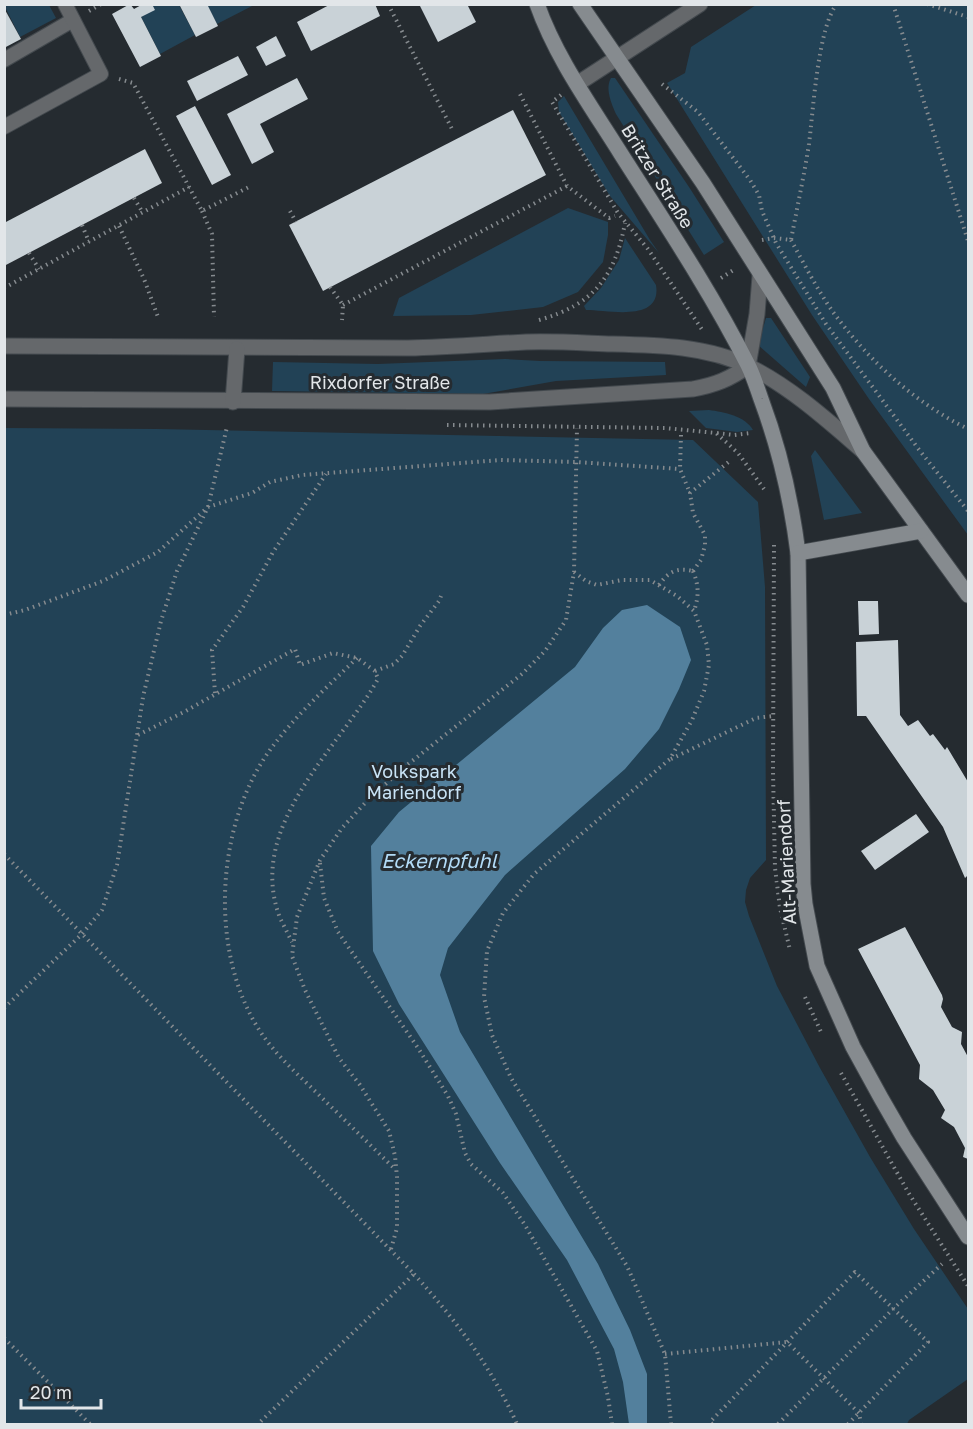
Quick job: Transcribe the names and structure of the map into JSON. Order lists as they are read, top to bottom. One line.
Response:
{"streets":{"main road":["Britzer Straße","Alt-Mariendorf"],"street":["Rixdorfer Straße"]},"crossings":[["Britzer Straße","Rixdorfer Straße"],["Britzer Straße","Alt-Mariendorf"]],"water":["Eckernpfuhl"],"parks":["Volkspark Mariendorf"],"scale_bar":"20 m"}
